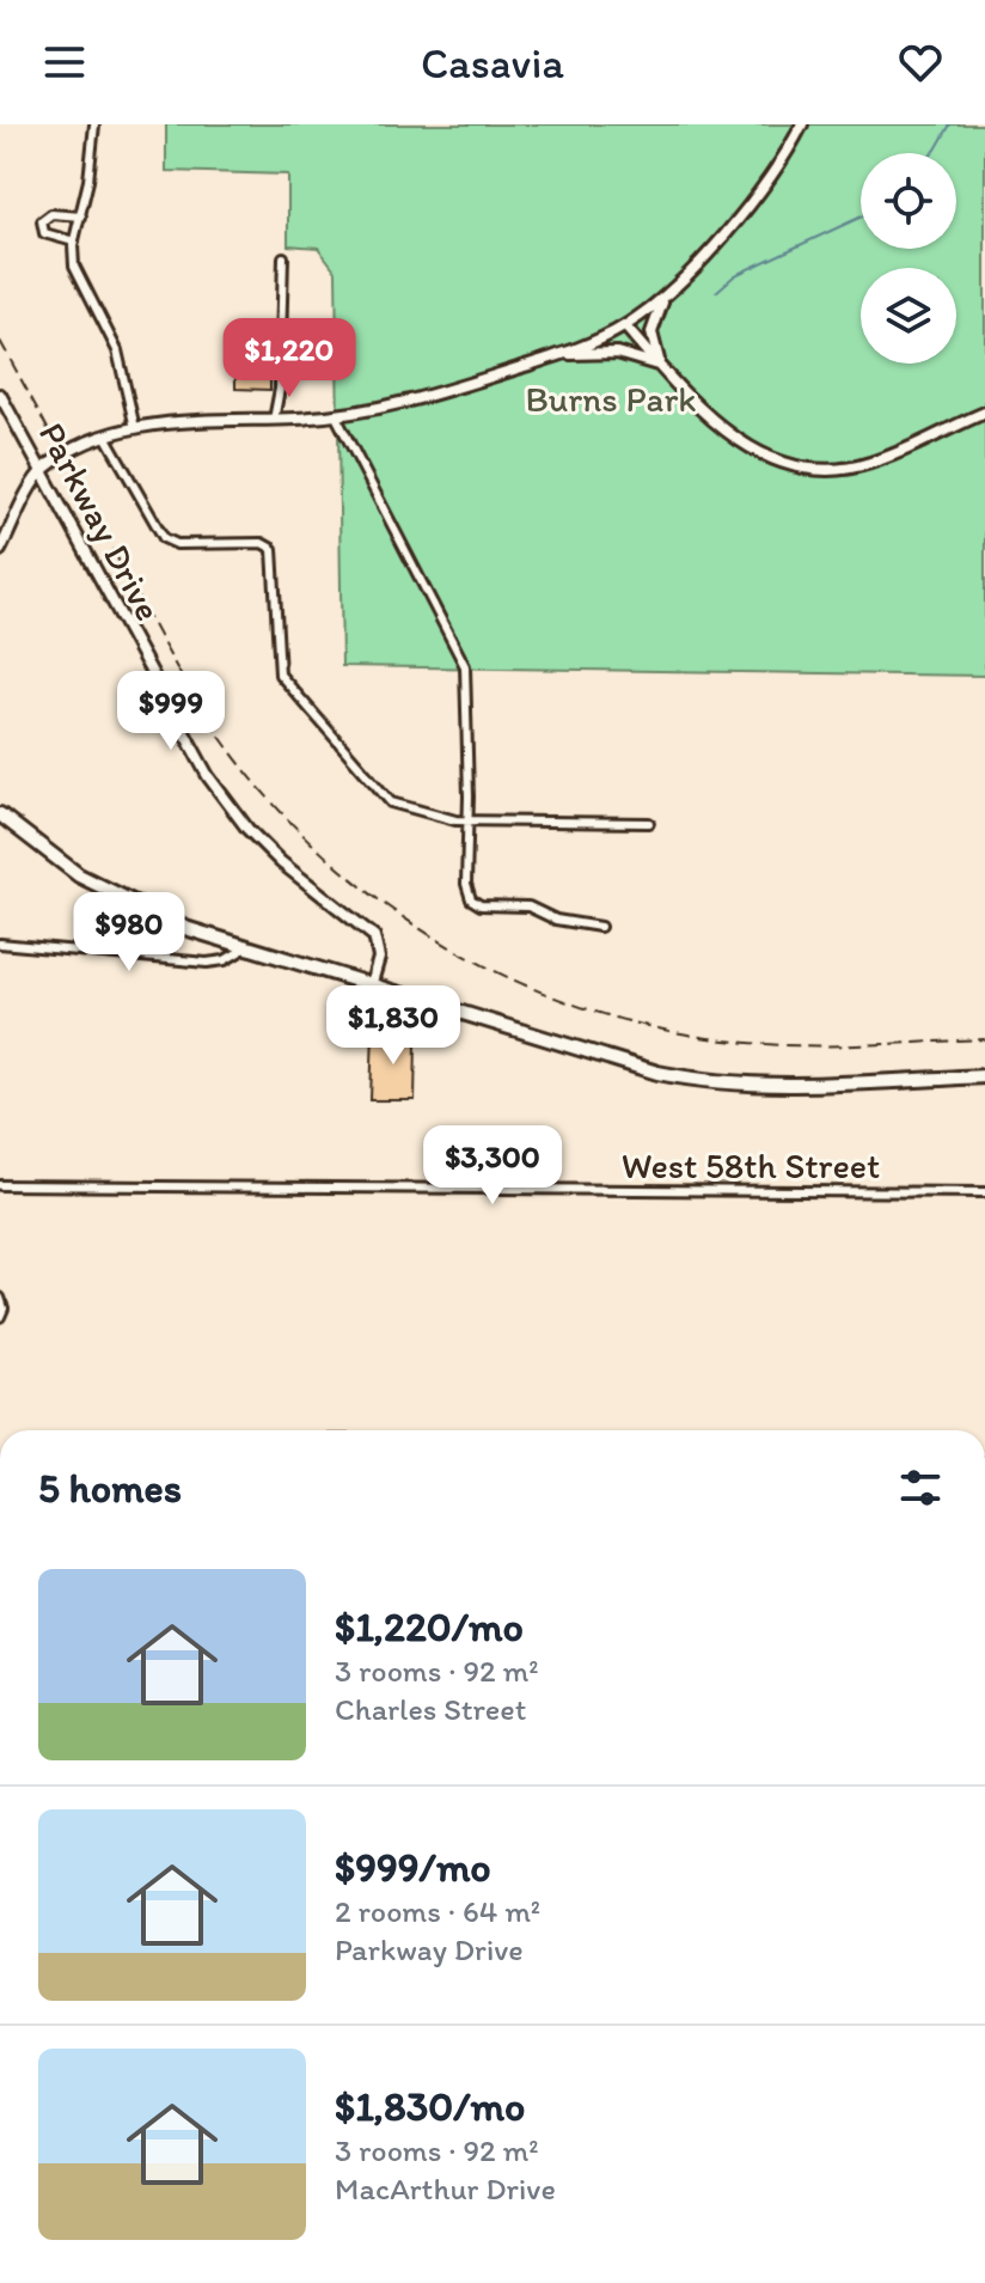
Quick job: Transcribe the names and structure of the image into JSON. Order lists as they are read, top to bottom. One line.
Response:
{"streets":{"street":["Parkway Drive","West 58th Street"]},"parks":["Burns Park"],"page":{"header":"Casavia","price":["$1,220","$999","$980","$1,830","$3,300"],"heading":"5 homes","list":[{"name":"$1,220/mo","note":"3 rooms · 92 m² · Charles Street"},{"name":"$999/mo","note":"2 rooms · 64 m² · Parkway Drive"},{"name":"$1,830/mo","note":"3 rooms · 92 m² · MacArthur Drive"}]}}
